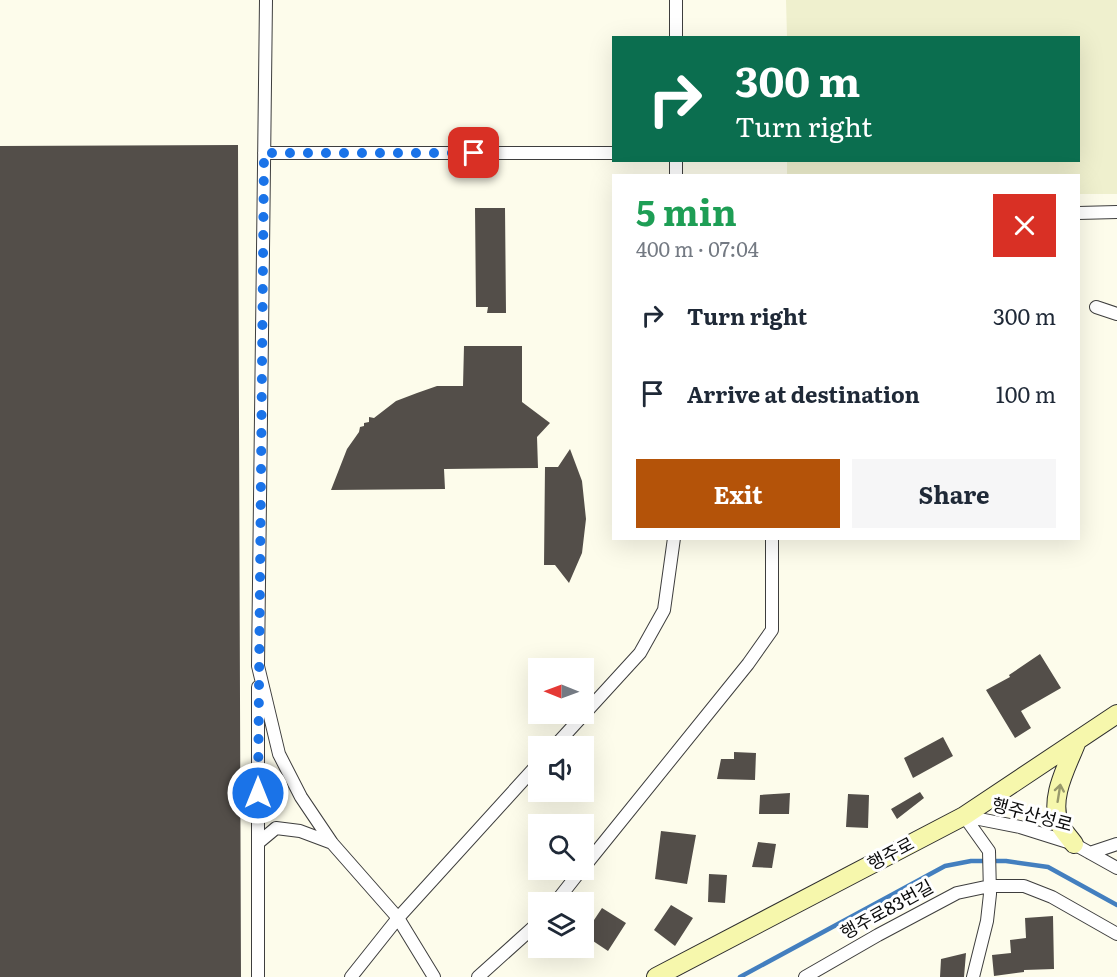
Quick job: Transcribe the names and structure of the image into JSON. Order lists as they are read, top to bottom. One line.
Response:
{"streets":{"main road":["행주로"],"street":["행주산성로","행주로83번길"]},"crossings":[["행주산성로","행주로"]],"north":"left","page":{"turn":["300 m","Turn right"],"heading":["5 min","400 m · 07:04"],"list":[{"name":"Turn right","value":"300 m"},{"name":"Arrive at destination","value":"100 m"}],"buttons":["Exit","Share"]}}
